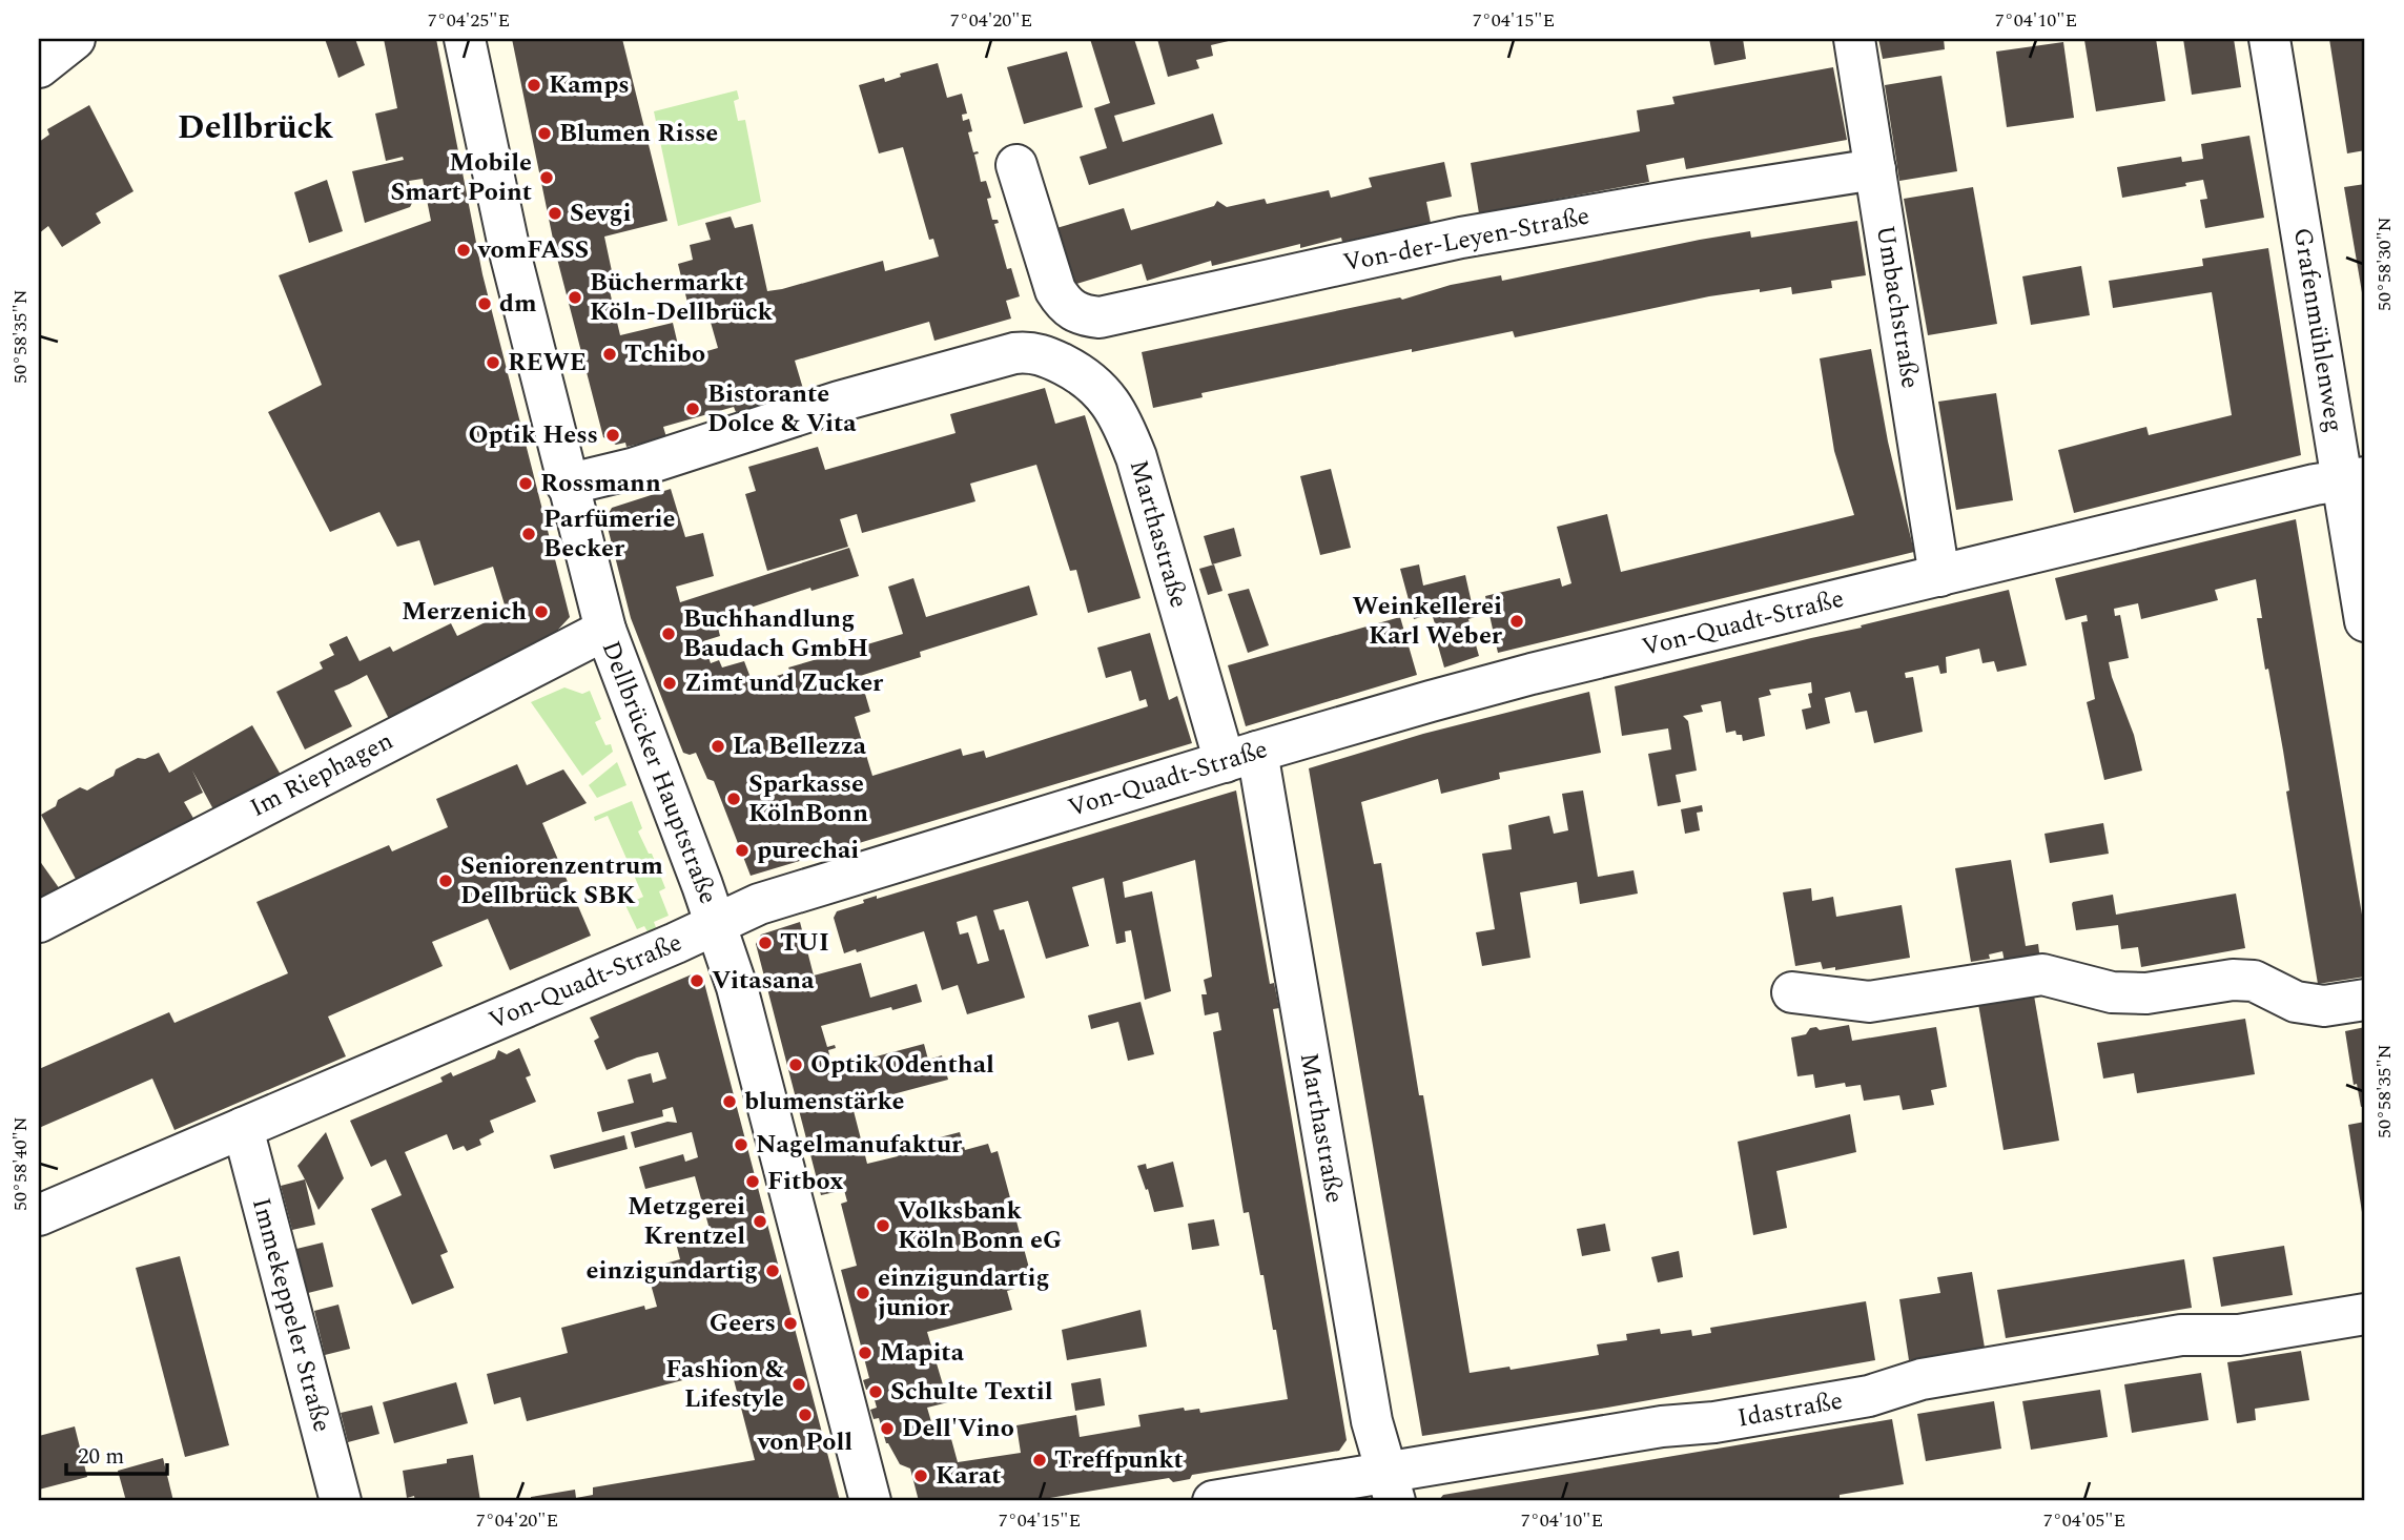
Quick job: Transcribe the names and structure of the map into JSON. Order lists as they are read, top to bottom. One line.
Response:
{"streets":{"street":["Von-der-Leyen-Straße","Umbachstraße","Grafenmühlenweg","Marthastraße","Von-Quadt-Straße","Dellbrücker Hauptstraße","Im Riephagen","Immekeppeler Straße","Idastraße"]},"crossings":[["Von-der-Leyen-Straße","Umbachstraße"],["Umbachstraße","Von-Quadt-Straße"],["Grafenmühlenweg","Von-Quadt-Straße"],["Marthastraße","Von-Quadt-Straße"],["Marthastraße","Dellbrücker Hauptstraße"],["Marthastraße","Idastraße"],["Von-Quadt-Straße","Dellbrücker Hauptstraße"],["Von-Quadt-Straße","Immekeppeler Straße"],["Dellbrücker Hauptstraße","Im Riephagen"]],"districts":["Dellbrück"],"places":["Kamps","Blumen Risse","Mobile Smart Point","Sevgi","vomFASS","Büchermarkt Köln-Dellbrück","dm","Tchibo","REWE","Bistorante Dolce & Vita","Optik Hess","Rossmann","Parfümerie Becker","Merzenich","Weinkellerei Karl Weber","Buchhandlung Baudach GmbH","Zimt und Zucker","La Bellezza","Sparkasse KölnBonn","purechai","Seniorenzentrum Dellbrück SBK","TUI","Vitasana","Optik Odenthal","blumenstärke","Nagelmanufaktur","Fitbox","Metzgerei Krentzel","Volksbank Köln Bonn eG","einzigundartig","einzigundartig junior","Geers","Mapita","Fashion & Lifestyle","Schulte Textil","von Poll","Dell'Vino","Treffpunkt","Karat"],"scale_bar":"20 m","coordinates":["7°04'25\"E","7°04'20\"E","7°04'15\"E","7°04'10\"E","50°58'30\"N","50°58'35\"N","50°58'40\"N","7°04'05\"E"]}
